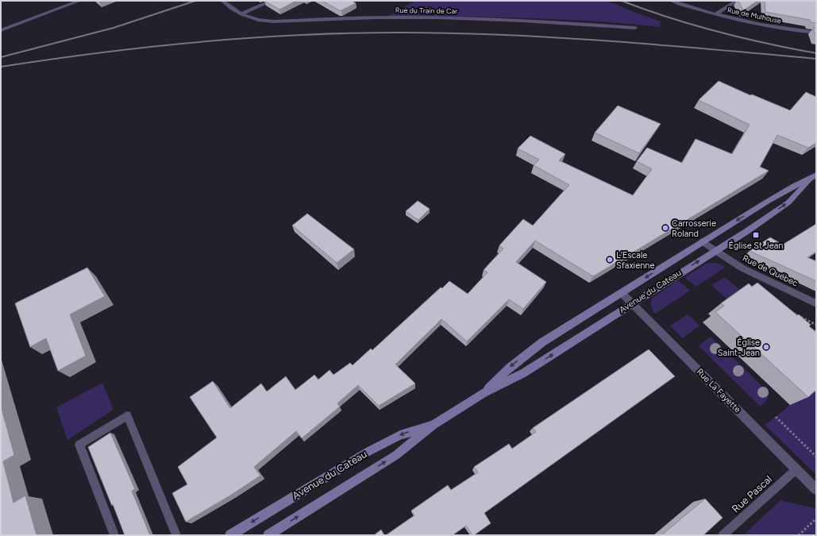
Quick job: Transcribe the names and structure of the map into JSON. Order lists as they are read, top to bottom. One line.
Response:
{"streets":{"main road":["Avenue du Cateau"],"street":["Rue du Train de Car","Rue de Mulhouse","Rue de Québec","Rue La Fayette"],"lane":["Rue Pascal"]},"crossings":[["Rue de Québec","Avenue du Cateau"],["Avenue du Cateau","Rue La Fayette"],["Rue La Fayette","Rue Pascal"]],"places":{"other":["Carrosserie Roland","L’Escale Sfaxienne","Église Saint-Jean"],"transit":["Église St Jean"]}}
